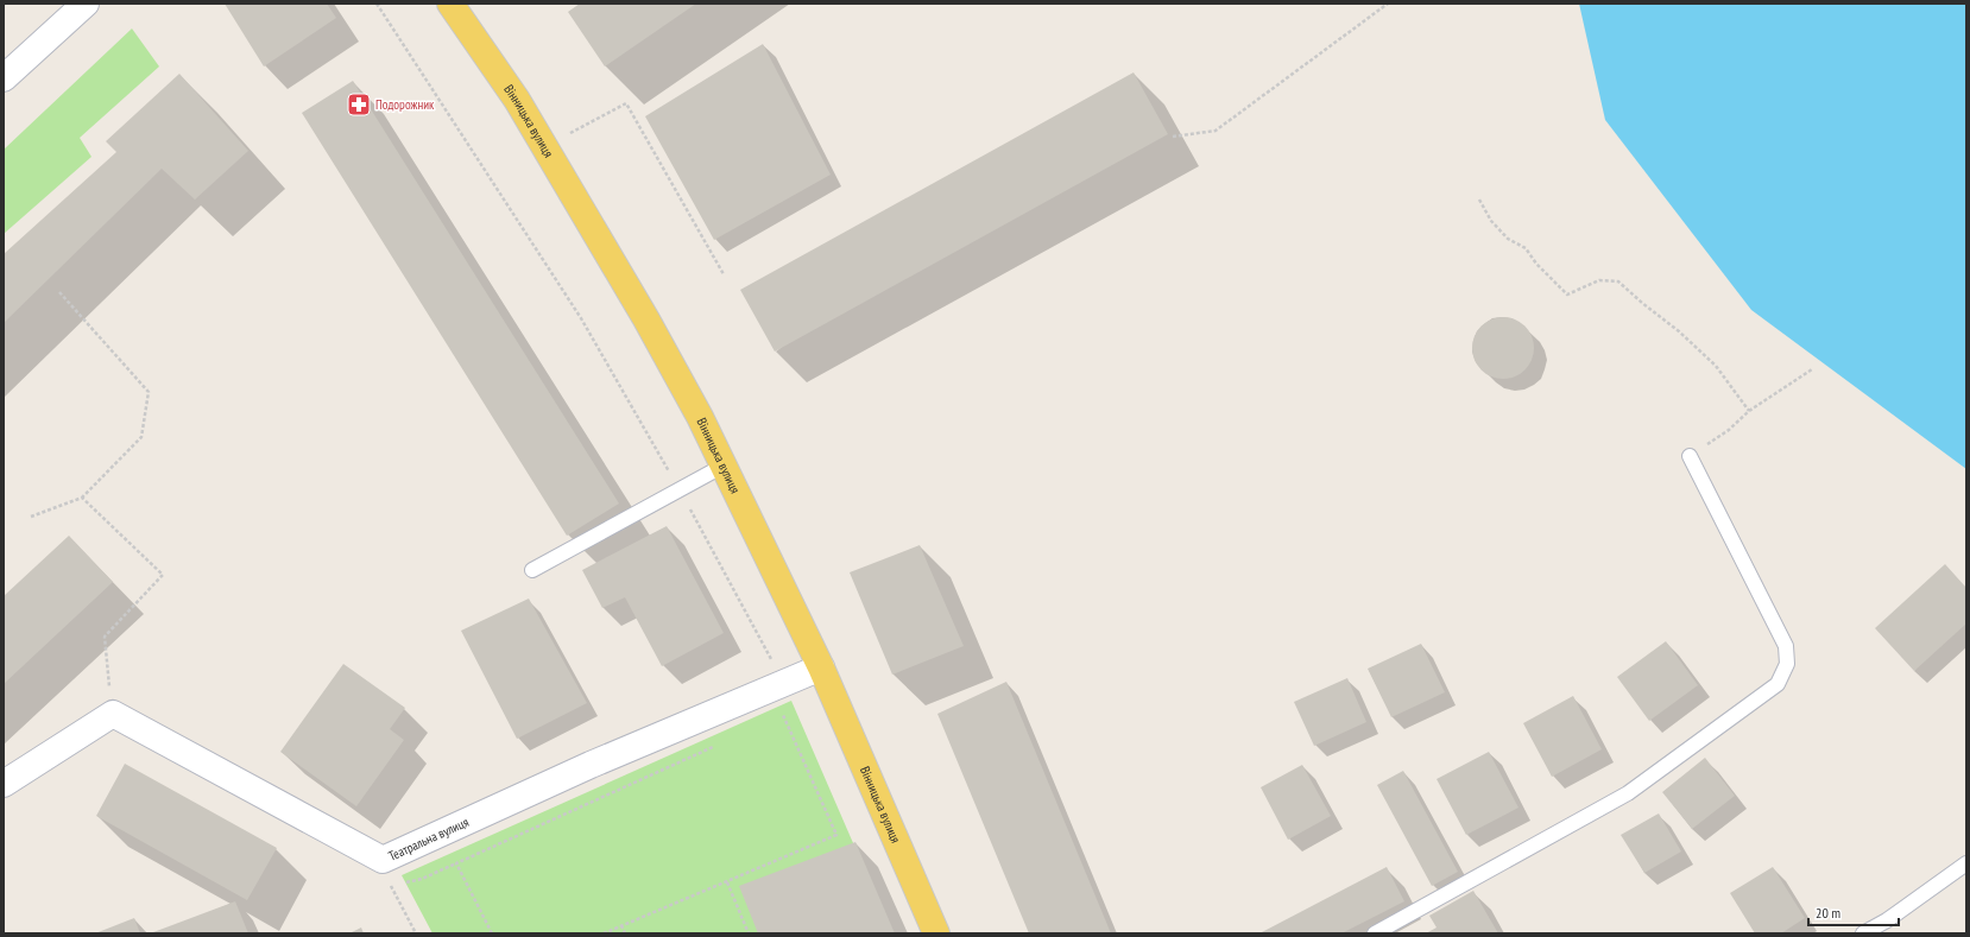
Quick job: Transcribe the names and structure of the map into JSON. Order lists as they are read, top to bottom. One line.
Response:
{"streets":{"main road":["Вінницька вулиця"],"street":["Театральна вулиця"]},"crossings":[["Вінницька вулиця","Театральна вулиця"]],"places":{"pharmacy":["Подорожник"]},"scale_bar":"20 m"}
